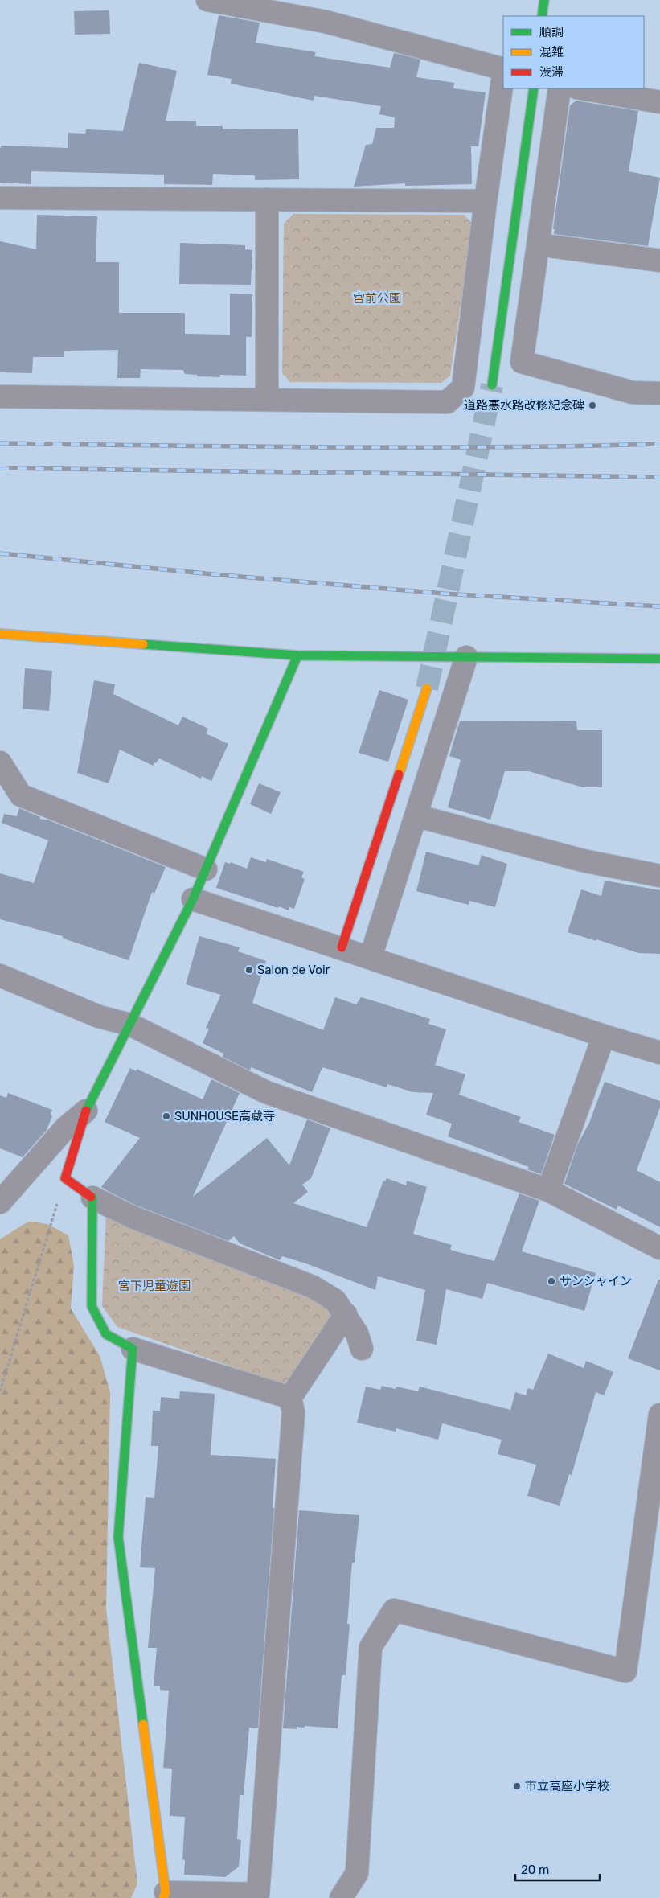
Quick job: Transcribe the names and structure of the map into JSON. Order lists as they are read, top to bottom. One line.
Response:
{"parks":["宮前公園","宮下児童遊園"],"places":["道路悪水路改修紀念碑","Salon de Voir","SUNHOUSE高蔵寺","サンシャイン","市立高座小学校"],"legend":["順調","混雑","渋滞"],"scale_bar":"20 m"}
